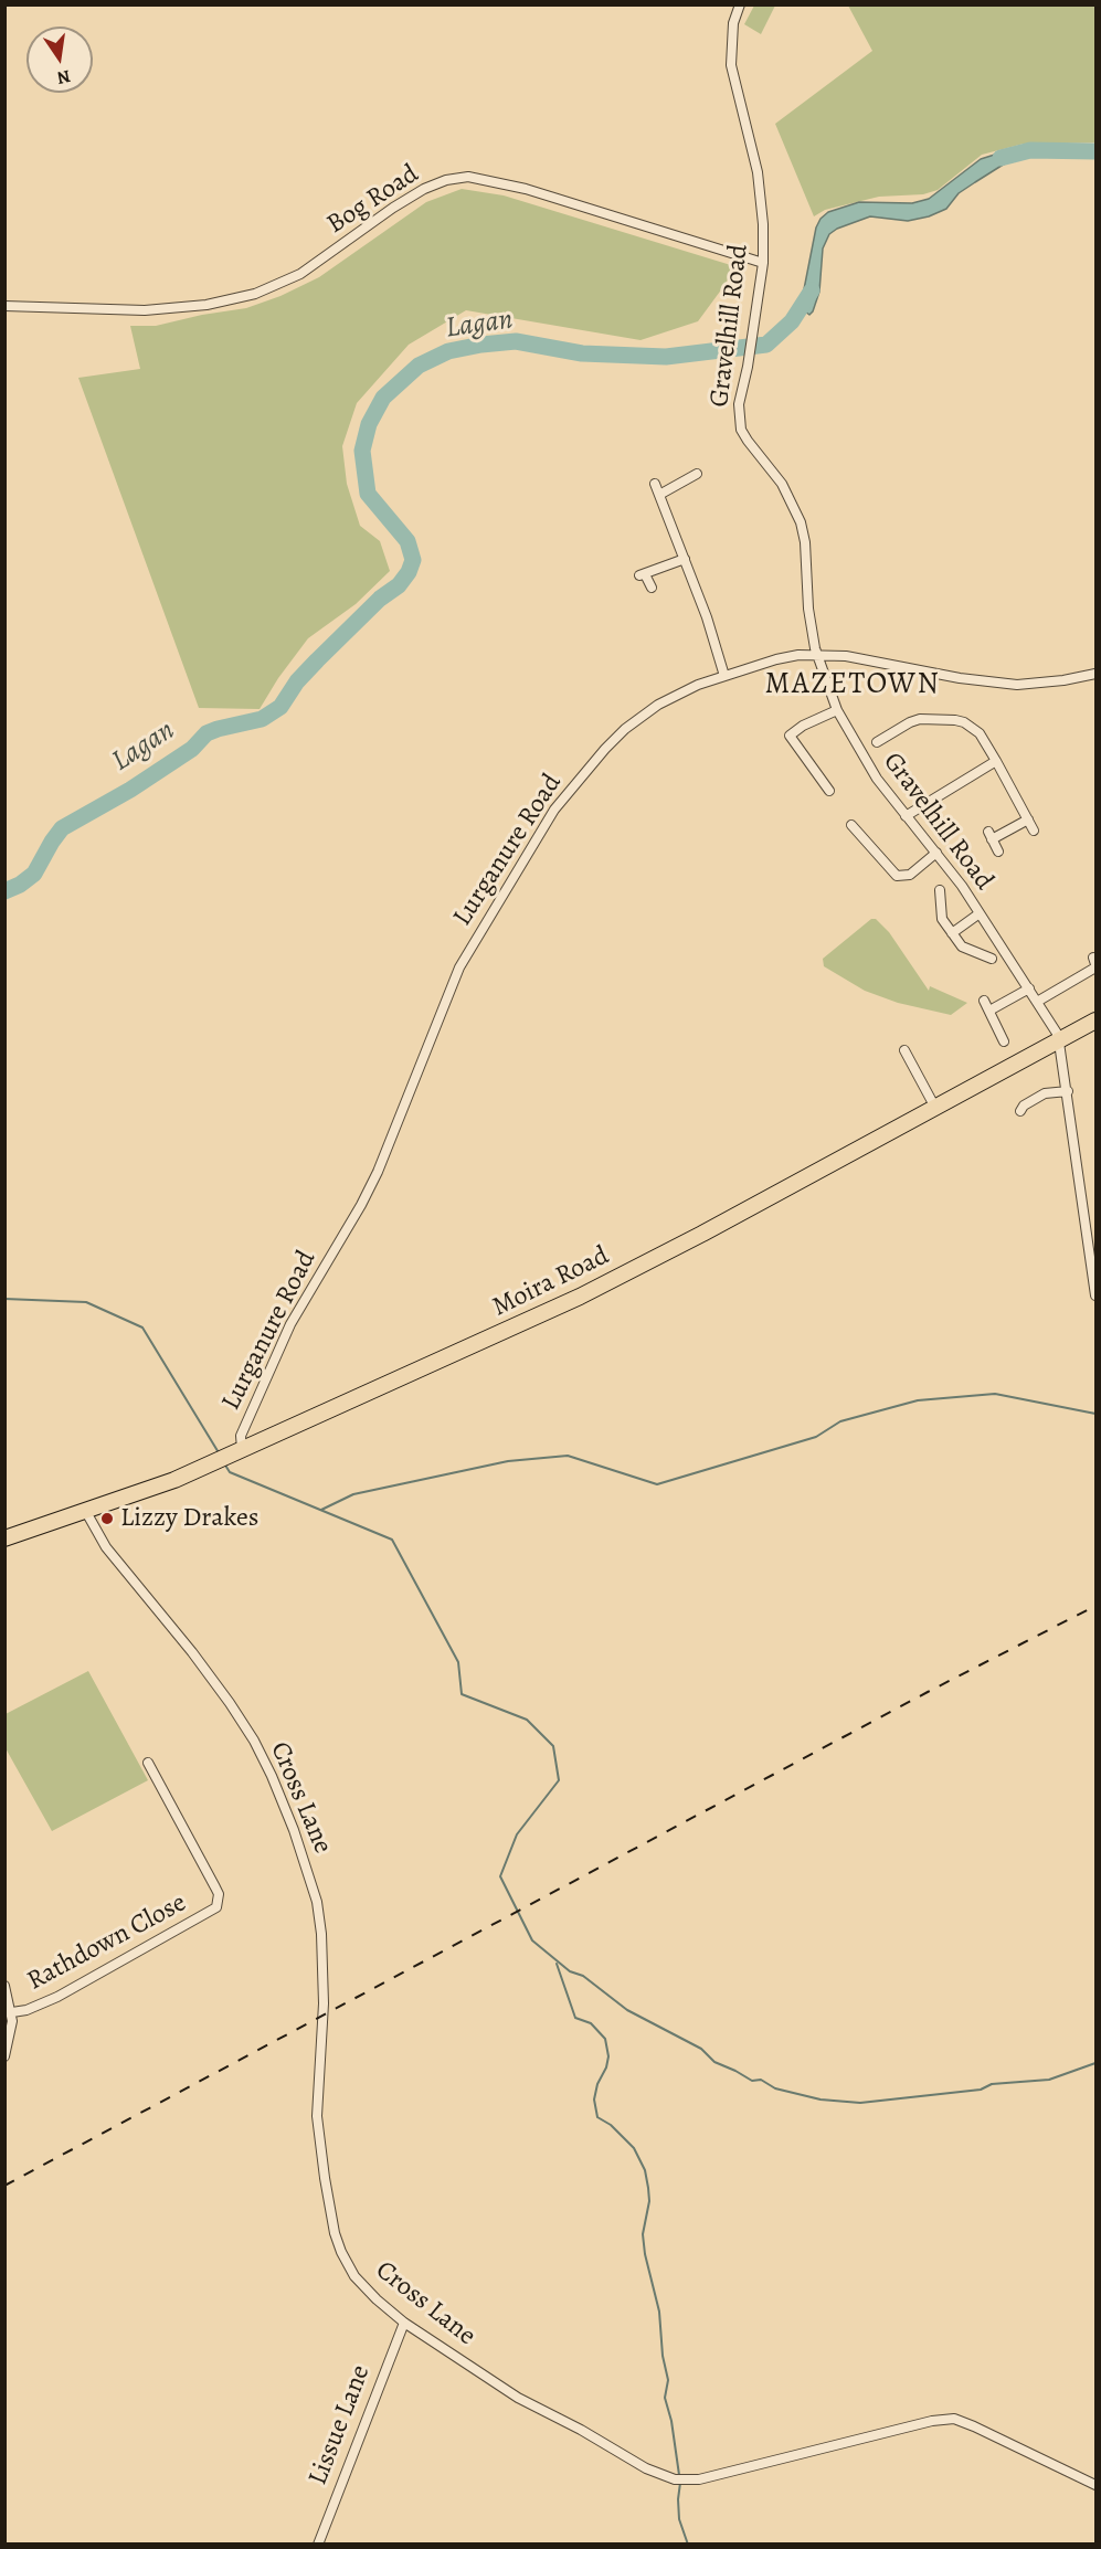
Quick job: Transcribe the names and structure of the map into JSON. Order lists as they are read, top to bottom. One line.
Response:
{"streets":{"highway":["Moira Road"],"street":["Bog Road","Gravelhill Road","Lurganure Road","Cross Lane","Rathdown Close","Lissue Lane"]},"crossings":[["Bog Road","Gravelhill Road"],["Gravelhill Road","Lurganure Road"],["Gravelhill Road","Moira Road"],["Lurganure Road","Moira Road"],["Moira Road","Cross Lane"],["Cross Lane","Lissue Lane"]],"districts":["MAZETOWN"],"water":["Lagan"],"places":["Lizzy Drakes"],"north":"bottom"}
